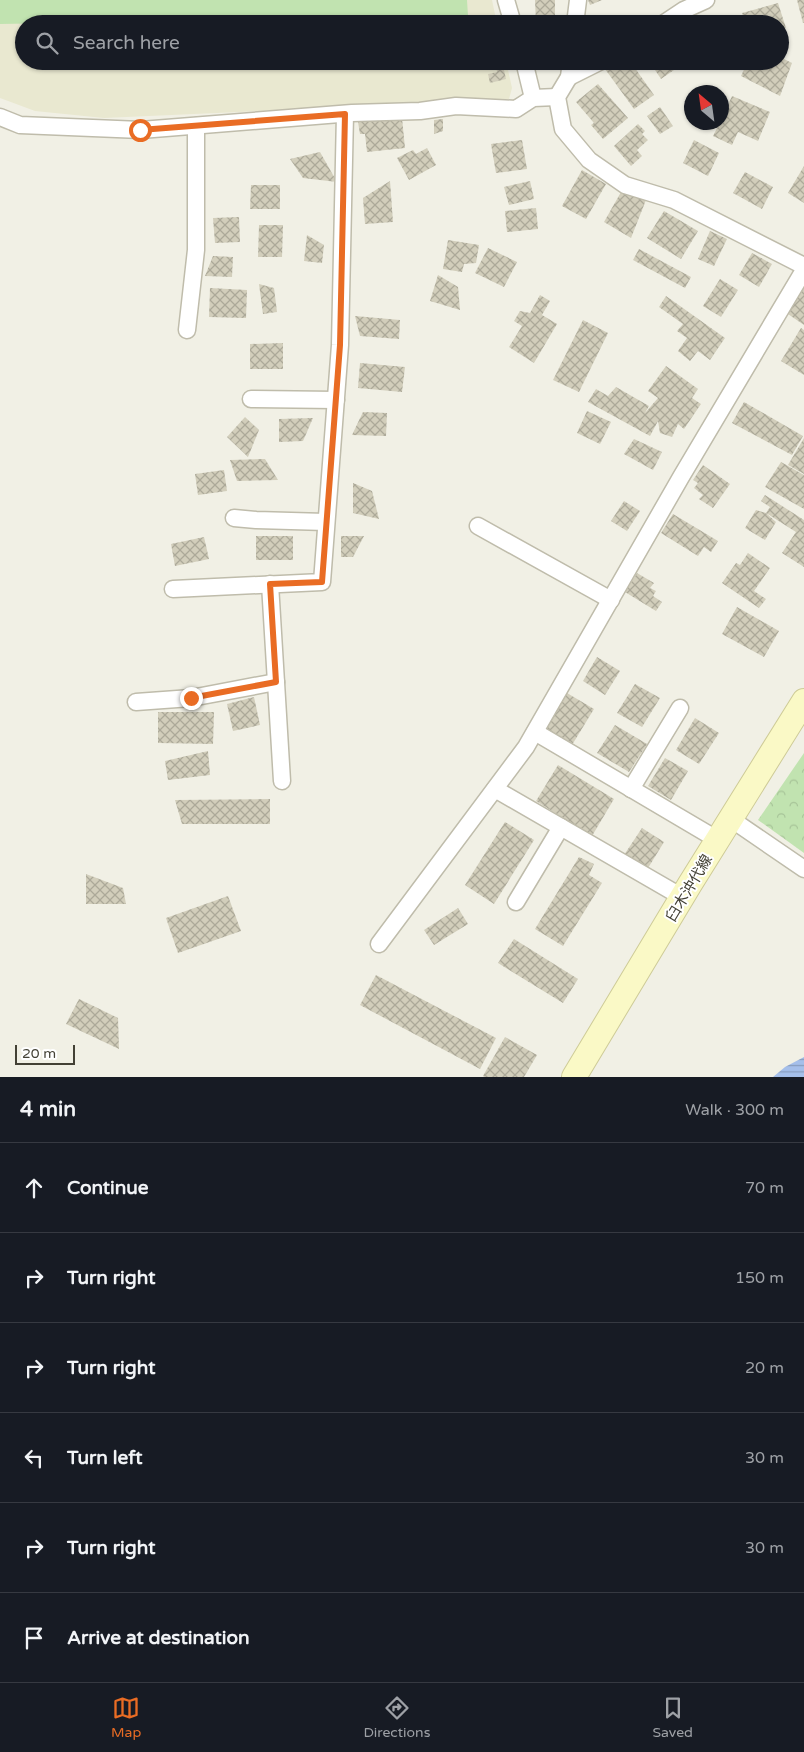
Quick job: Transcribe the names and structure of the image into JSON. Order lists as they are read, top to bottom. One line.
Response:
{"streets":{"main road":["臼木沖代線"]},"scale_bar":"20 m","north":"top left","page":{"search":"Search here","scale":"20 m","heading":["4 min","Walk · 300 m"],"list":[["Continue","70 m"],["Turn right","150 m"],["Turn right","20 m"],["Turn left","30 m"],["Turn right","30 m"],"Arrive at destination"],"nav":["Map","Directions","Saved"]}}
